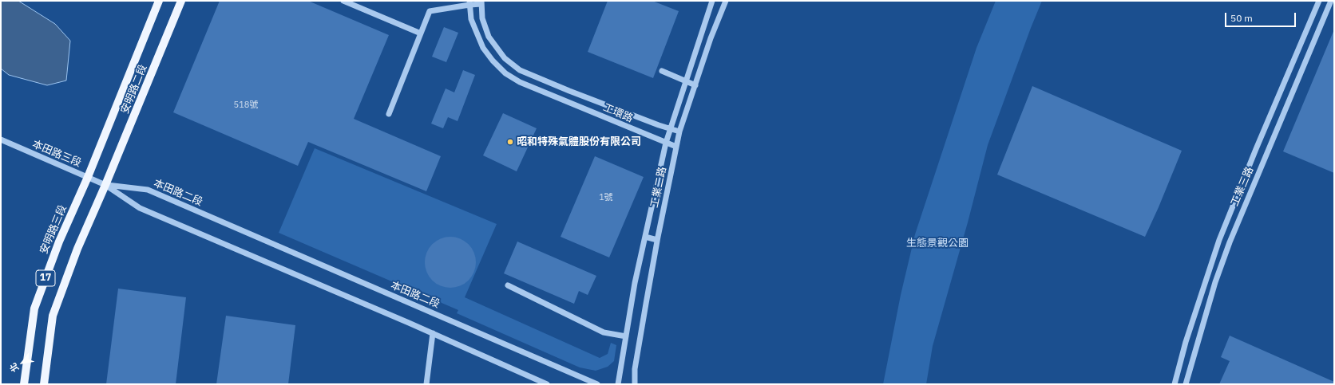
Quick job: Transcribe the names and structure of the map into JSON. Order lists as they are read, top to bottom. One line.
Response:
{"streets":{"main road":["安明路二段","安明路三段","17"],"street":["工環路","本田路三段","工業三路","工業二路","本田路二段"]},"crossings":[["安明路二段","本田路三段"],["安明路二段","本田路二段"],["安明路二段","安明路三段"],["安明路二段","17"],["工環路","工業二路"],["本田路三段","本田路二段"],["本田路三段","安明路三段"],["本田路三段","17"],["本田路二段","17"]],"parks":["生態景觀公園"],"places":["昭和特殊氣體股份有限公司"],"house_numbers":["518號","1號"],"scale_bar":"50 m","north":"bottom left"}
